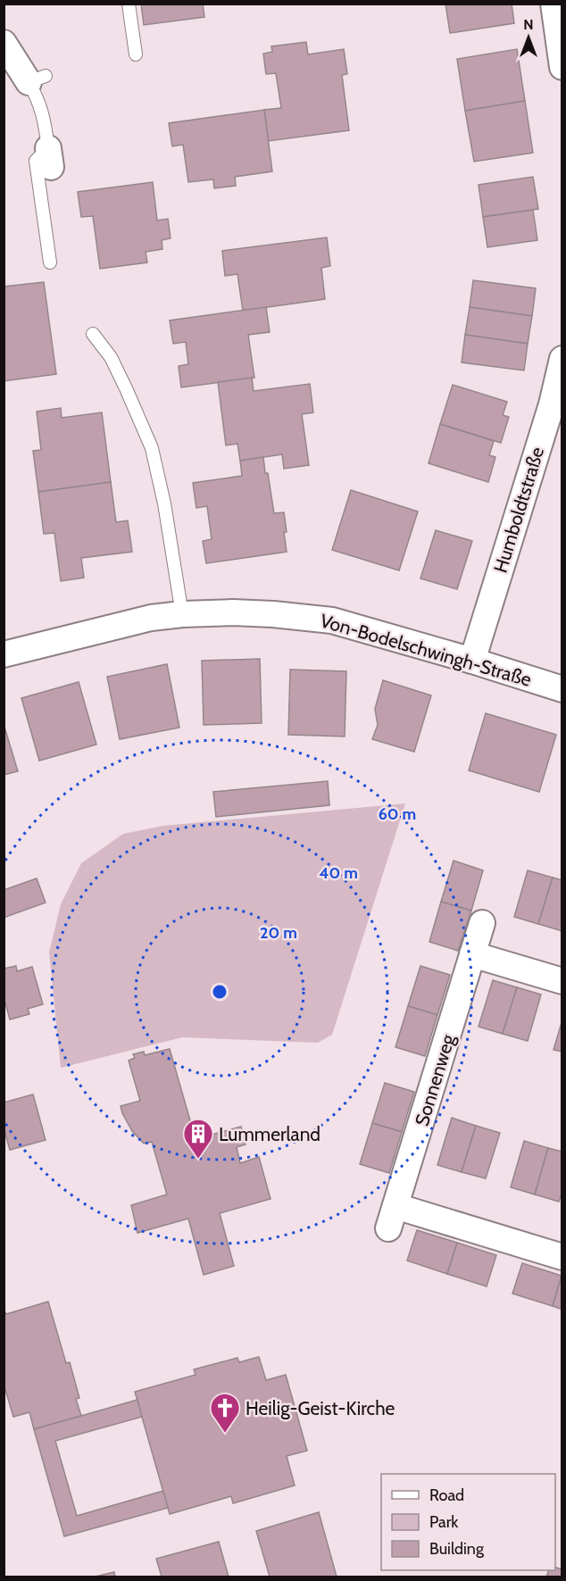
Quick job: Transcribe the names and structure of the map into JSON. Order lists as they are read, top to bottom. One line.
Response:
{"streets":{"street":["Humboldtstraße","Von-Bodelschwingh-Straße","Sonnenweg"]},"crossings":[["Humboldtstraße","Von-Bodelschwingh-Straße"]],"places":{"building":["Lummerland"],"church":["Heilig-Geist-Kirche"]},"legend":["Road","Park","Building"],"north":"top","rings":["60 m","40 m","20 m"]}
